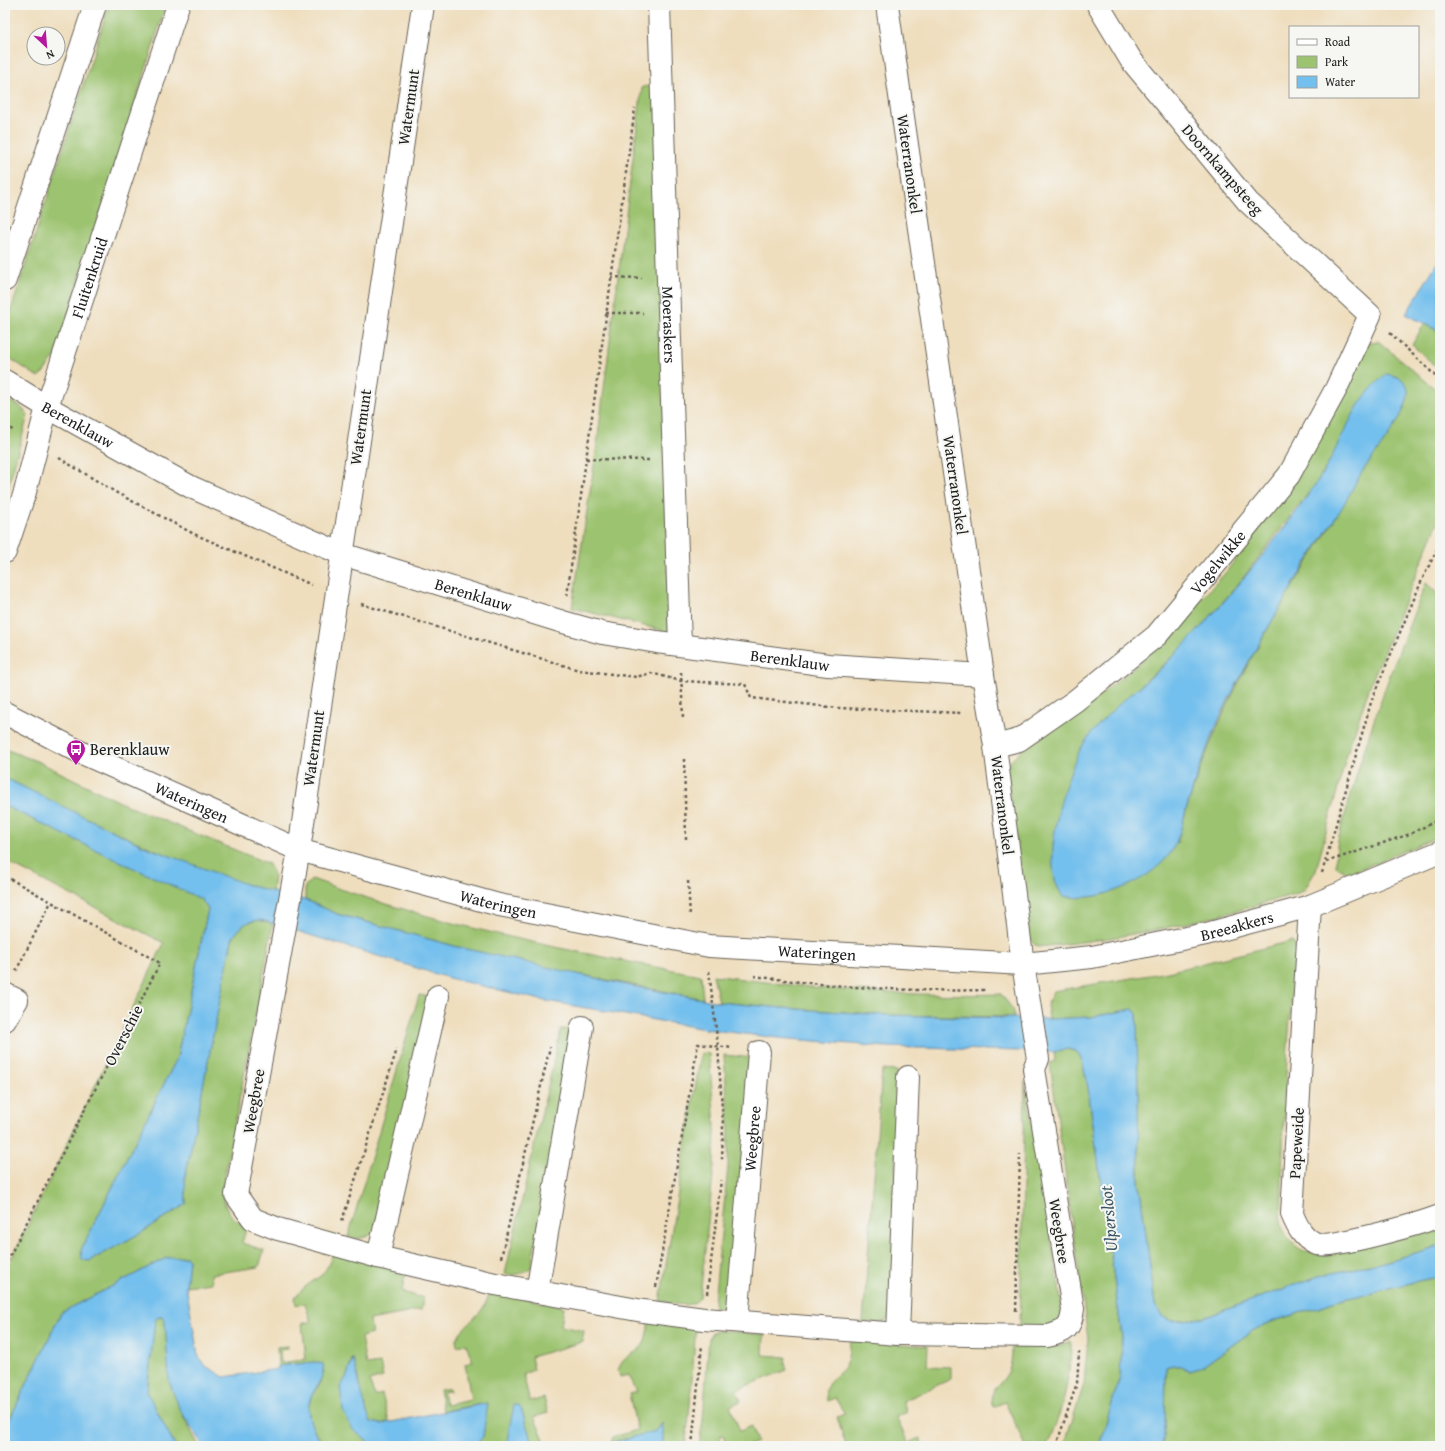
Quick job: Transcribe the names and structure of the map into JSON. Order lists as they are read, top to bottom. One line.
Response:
{"streets":{"street":["Watermunt","Waterranonkel","Doornkampsteeg","Fluitenkruid","Moeraskers","Berenklauw","Vogelwikke","Wateringen","Breeakkers","Weegbree","Papeweide"],"path":["Overschie"]},"crossings":[["Watermunt","Berenklauw"],["Watermunt","Wateringen"],["Watermunt","Weegbree"],["Waterranonkel","Berenklauw"],["Waterranonkel","Vogelwikke"],["Waterranonkel","Wateringen"],["Waterranonkel","Breeakkers"],["Waterranonkel","Weegbree"],["Doornkampsteeg","Vogelwikke"],["Fluitenkruid","Berenklauw"],["Moeraskers","Berenklauw"],["Wateringen","Breeakkers"],["Wateringen","Weegbree"],["Breeakkers","Weegbree"],["Breeakkers","Papeweide"]],"water":["Ulpersloot"],"places":{"bus stop":["Berenklauw"]},"legend":["Road","Park","Water"],"north":"bottom right"}
